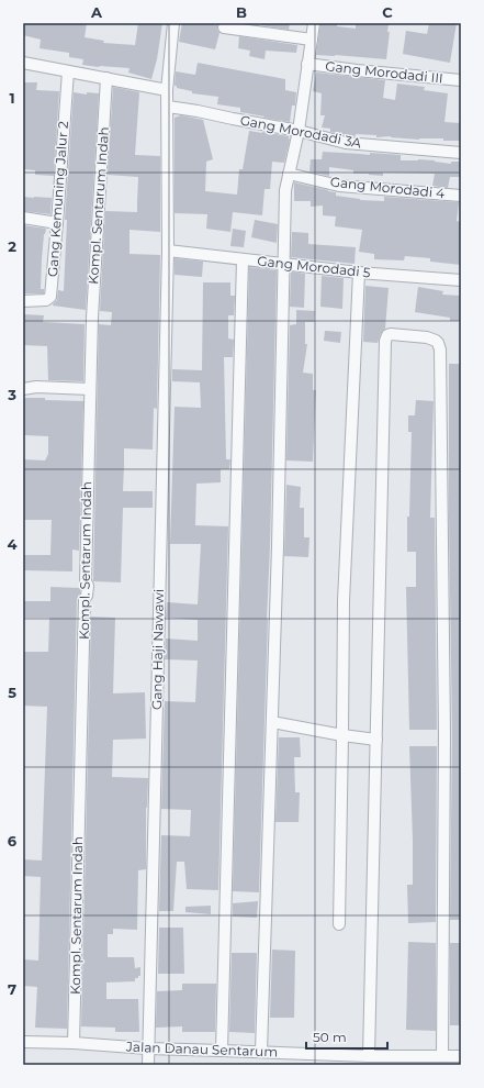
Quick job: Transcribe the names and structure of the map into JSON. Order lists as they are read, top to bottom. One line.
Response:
{"streets":{"street":["Gang Morodadi III","Gang Morodadi 3A","Gang Morodadi 4","Gang Kemuning Jalur 2","Kompl. Sentarum Indah","Gang Morodadi 5","Gang Haji Nawawi","Jalan Danau Sentarum"]},"crossings":[["Gang Morodadi 3A","Gang Haji Nawawi"],["Kompl. Sentarum Indah","Jalan Danau Sentarum"],["Gang Morodadi 5","Gang Haji Nawawi"],["Gang Haji Nawawi","Jalan Danau Sentarum"]],"scale_bar":"50 m","grid":{"columns":["A","B","C"],"rows":["1","2","3","4","5","6","7"]}}
